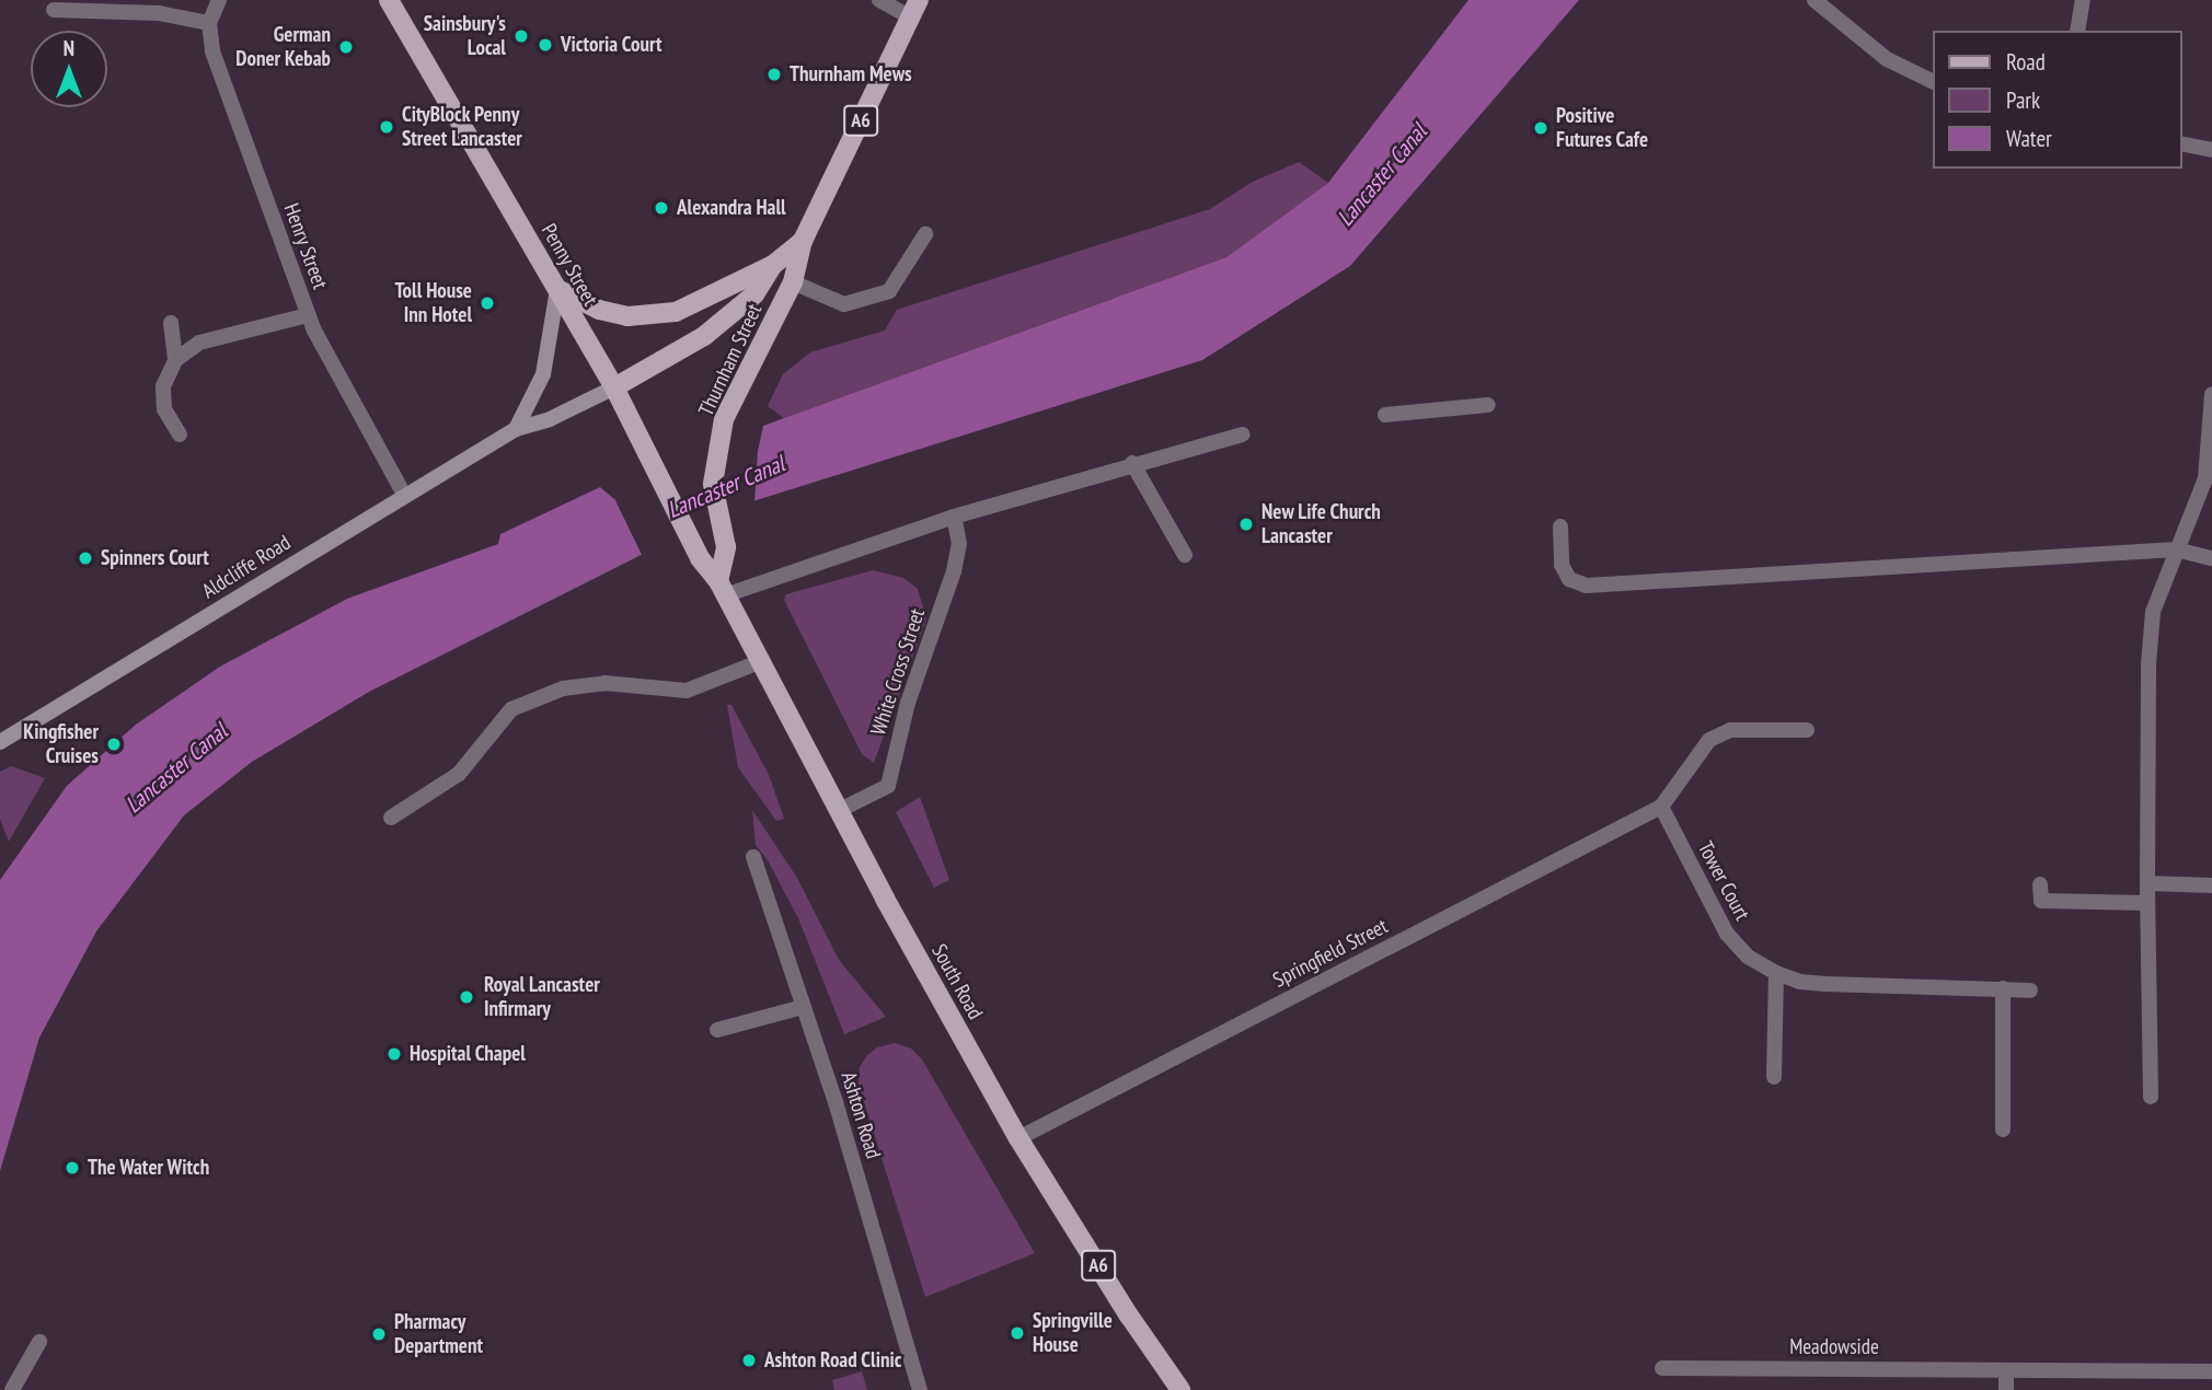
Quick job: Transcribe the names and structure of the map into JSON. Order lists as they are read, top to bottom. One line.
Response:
{"streets":{"main road":["A6","Penny Street","Thurnham Street","South Road"],"street":["Henry Street","Aldcliffe Road","White Cross Street","Tower Court","Springfield Street","Ashton Road","Meadowside"]},"crossings":[["Henry Street","Aldcliffe Road"],["Penny Street","Thurnham Street"],["Penny Street","Aldcliffe Road"],["Penny Street","South Road"],["Thurnham Street","Aldcliffe Road"],["Thurnham Street","South Road"],["White Cross Street","South Road"],["Tower Court","Springfield Street"],["Springfield Street","South Road"]],"water":["Lancaster Canal"],"places":["Sainsbury's Local","Victoria Court","German Doner Kebab","Thurnham Mews","CityBlock Penny Street Lancaster","Positive Futures Cafe","Alexandra Hall","Toll House Inn Hotel","New Life Church Lancaster","Spinners Court","Kingfisher Cruises","Royal Lancaster Infirmary","Hospital Chapel","The Water Witch","Springville House","Pharmacy Department","Ashton Road Clinic"],"legend":["Road","Park","Water"],"north":"top"}
